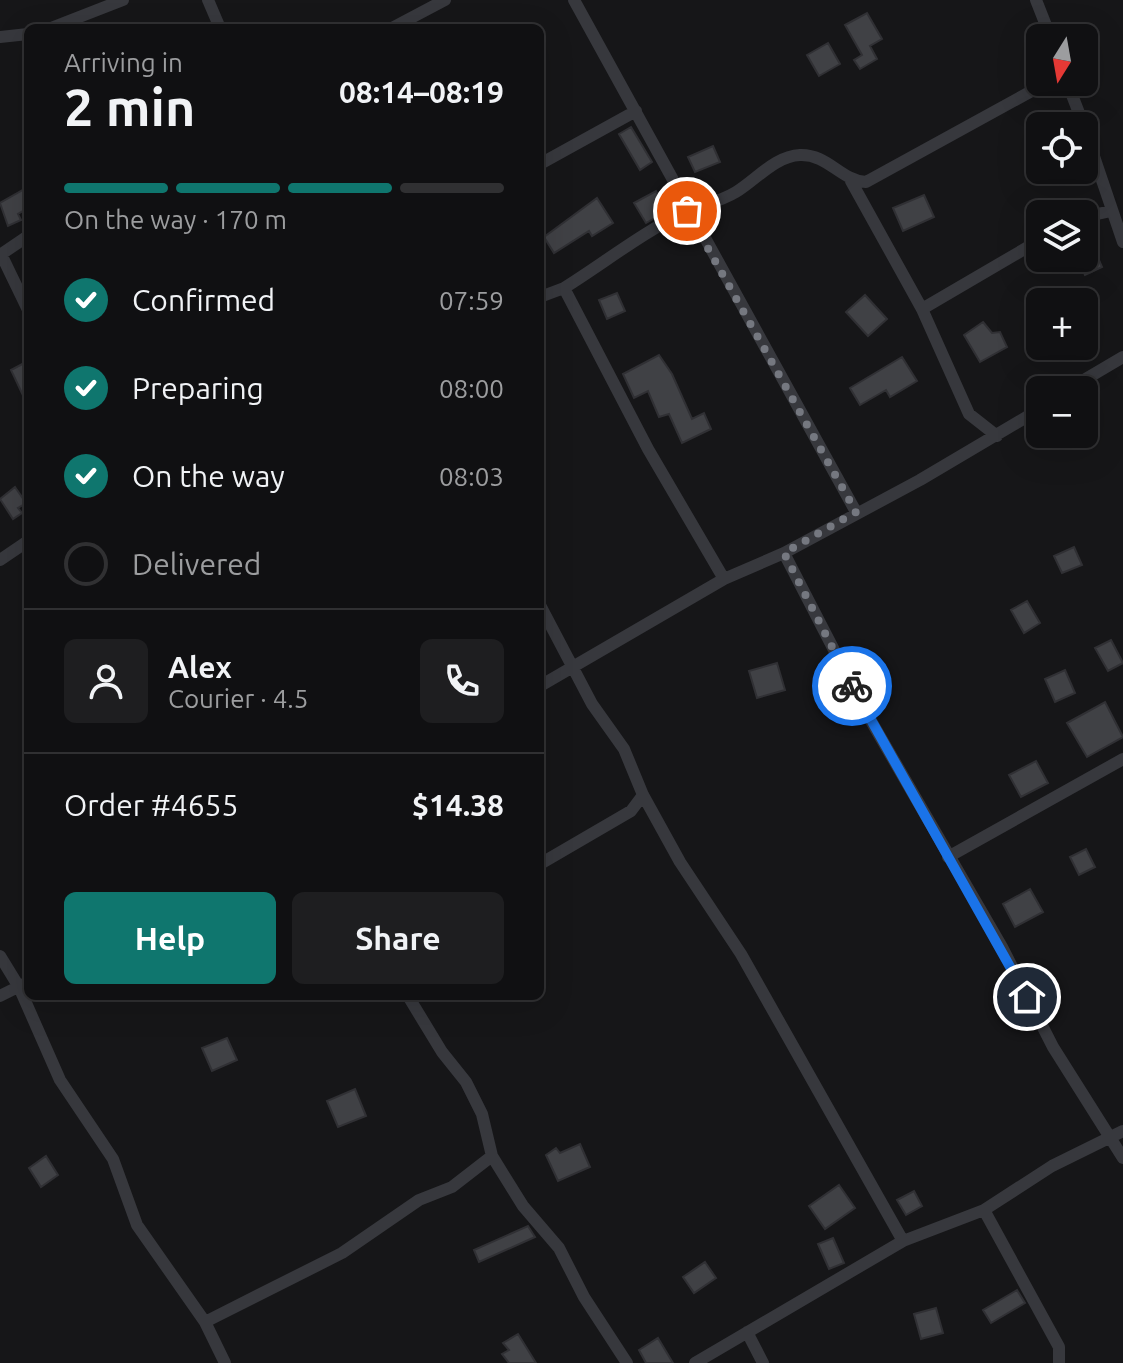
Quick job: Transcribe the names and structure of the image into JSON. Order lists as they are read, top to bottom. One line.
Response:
{"north":"bottom","page":{"map_buttons":["+","−"],"heading":["2 min","Arriving in","08:14–08:19"],"panel":["Alex","Courier · 4.5","Order #4655","$14.38"],"bar":"On the way · 170 m","list":[["Confirmed","07:59"],["Preparing","08:00"],["On the way","08:03"],"Delivered"],"buttons":["Help","Share"]}}
